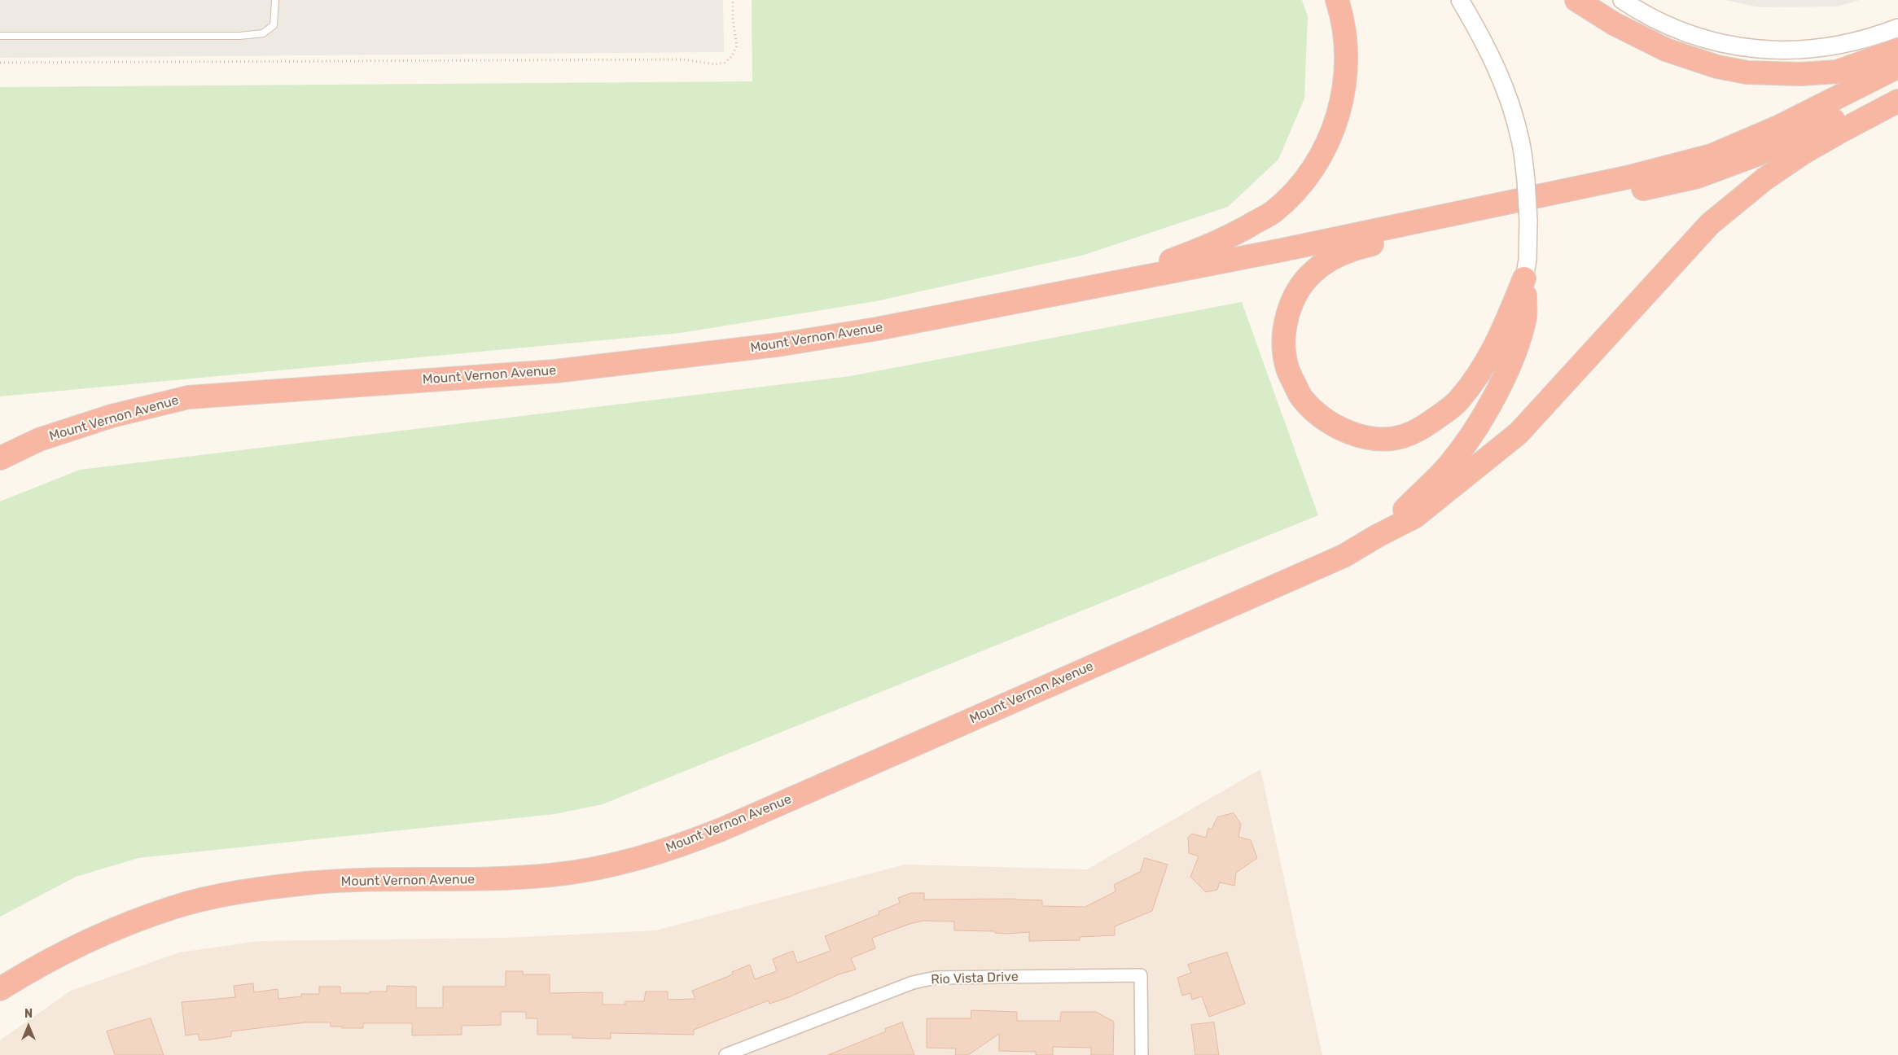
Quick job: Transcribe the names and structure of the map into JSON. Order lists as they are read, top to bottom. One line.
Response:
{"streets":{"highway":["Mount Vernon Avenue"],"street":["Rio Vista Drive"]},"north":"top"}
